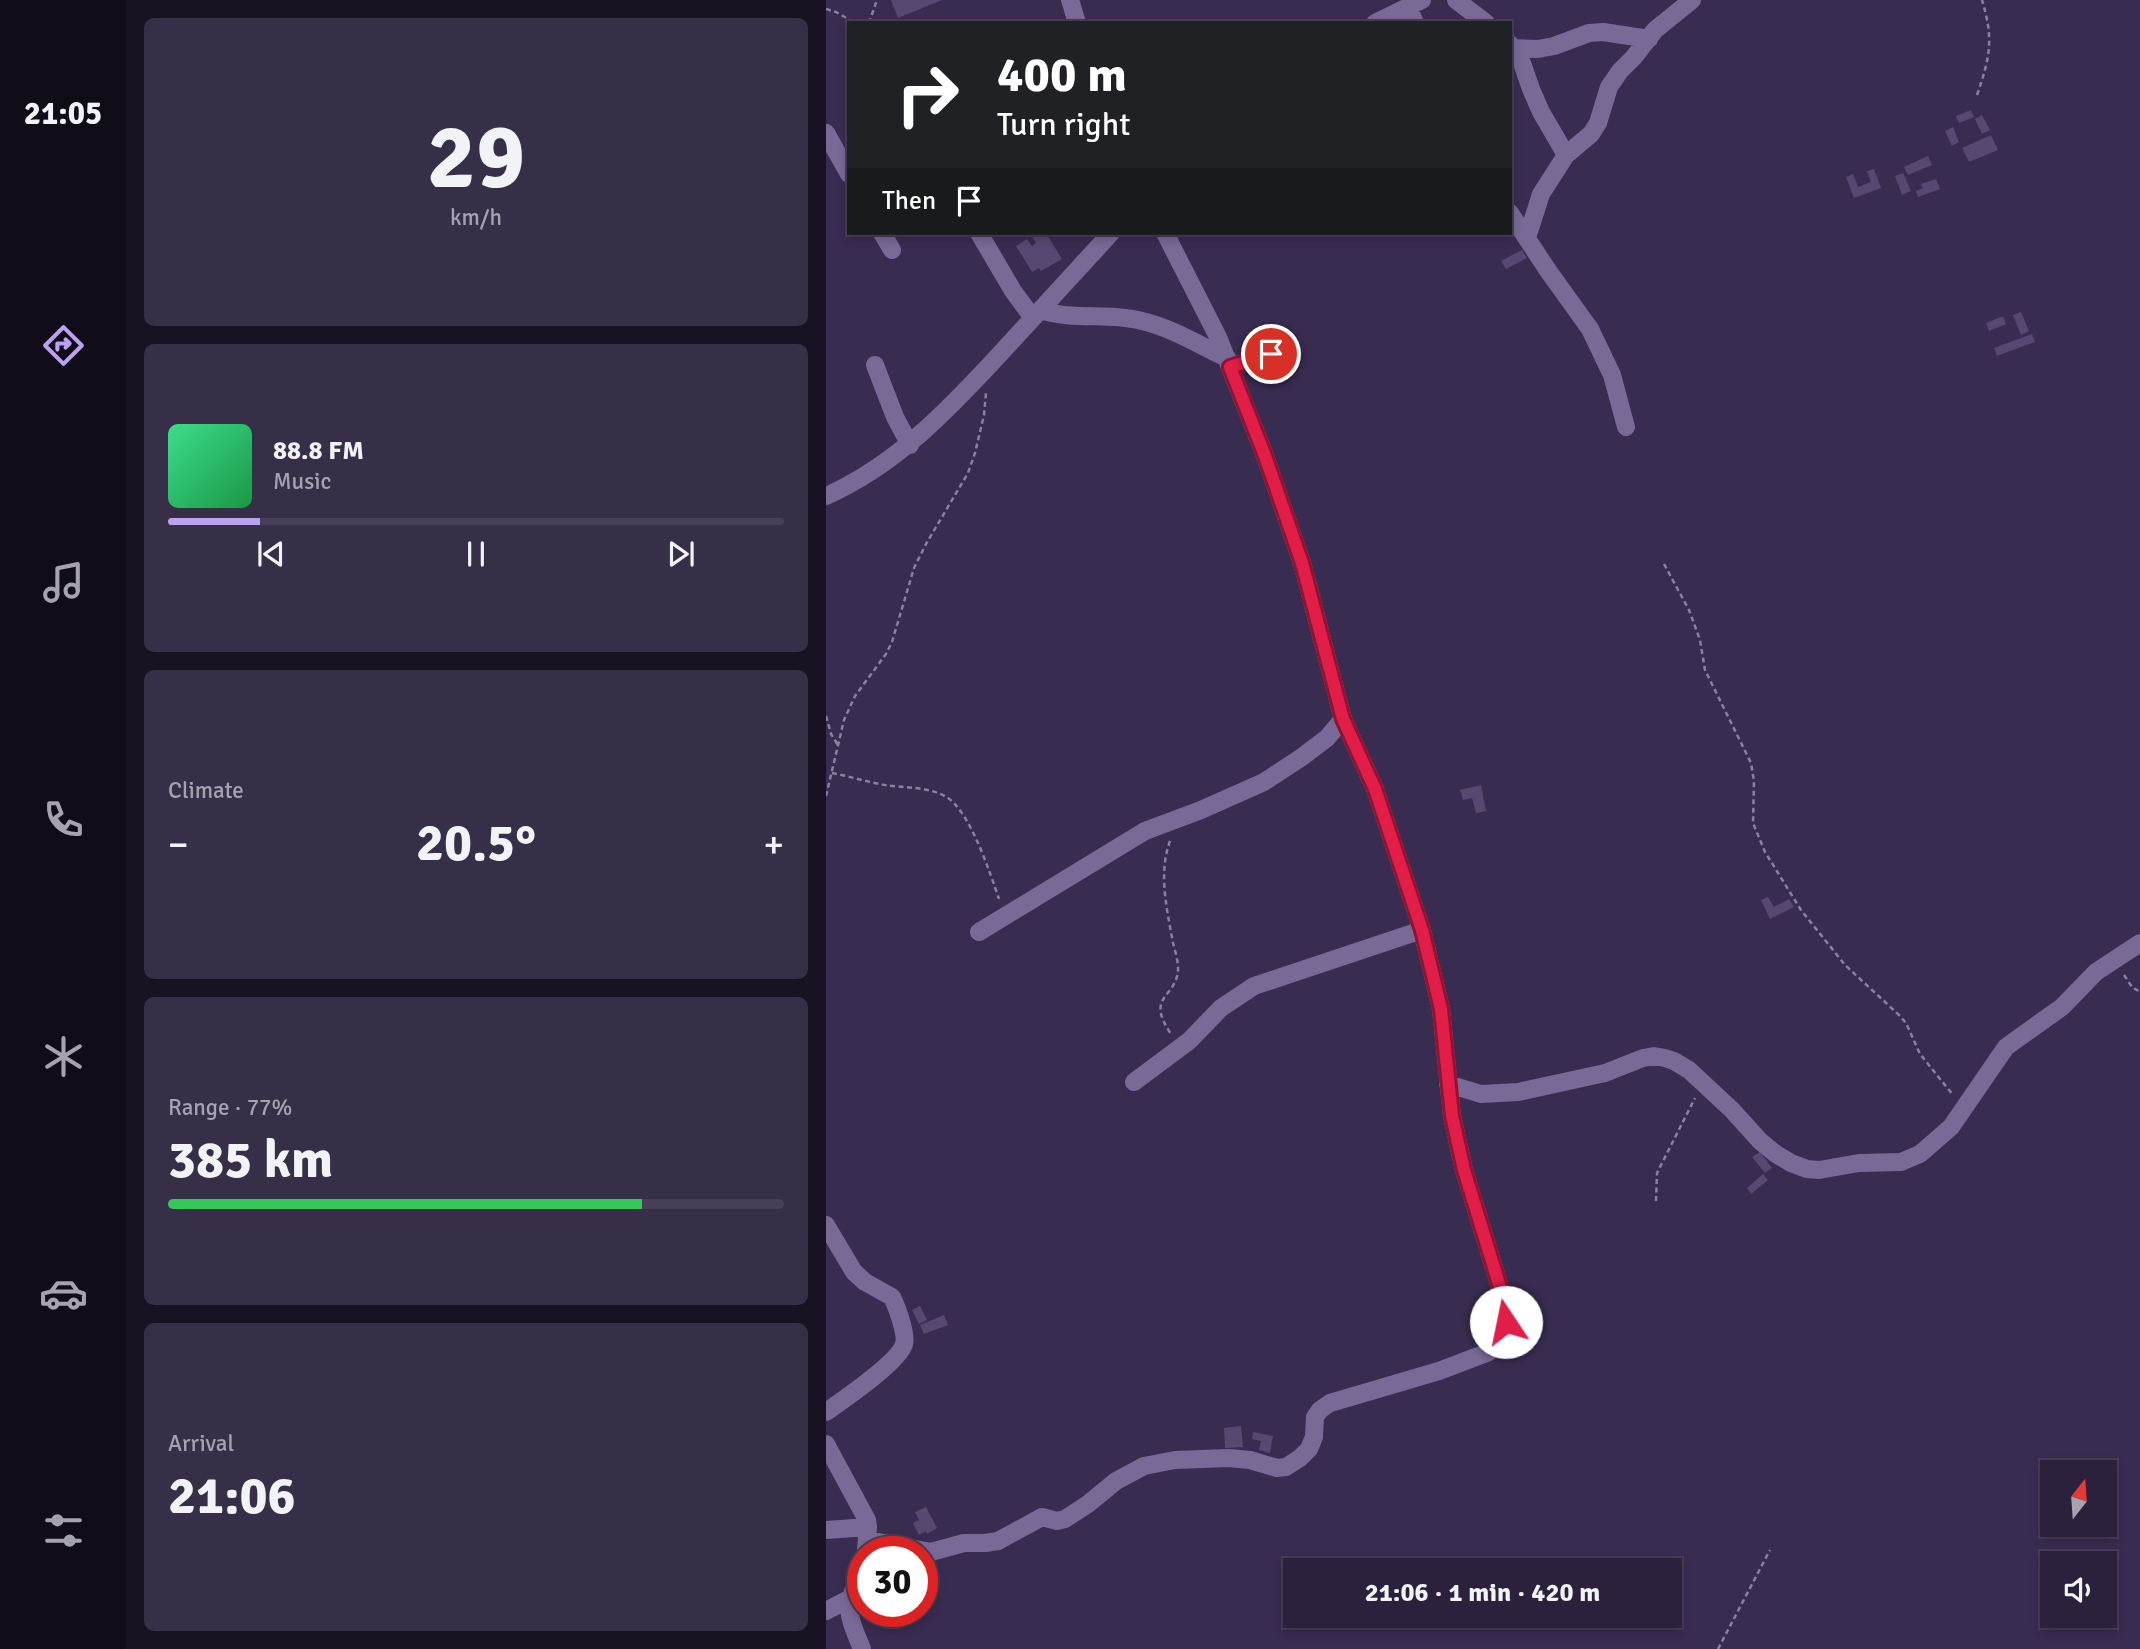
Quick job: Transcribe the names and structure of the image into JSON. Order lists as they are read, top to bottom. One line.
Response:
{"north":"top","page":{"tabs":"21:05","tile":[["29","km/h"],"Climate",["Range · 77%","385 km"],["Arrival","21:06"]],"turn":["400 m","Turn right"],"then":"Then","song":["88.8 FM","Music"],"heat":["−","20.5°","+"],"limit":"30","trip":"21:06 · 1 min · 420 m"}}
